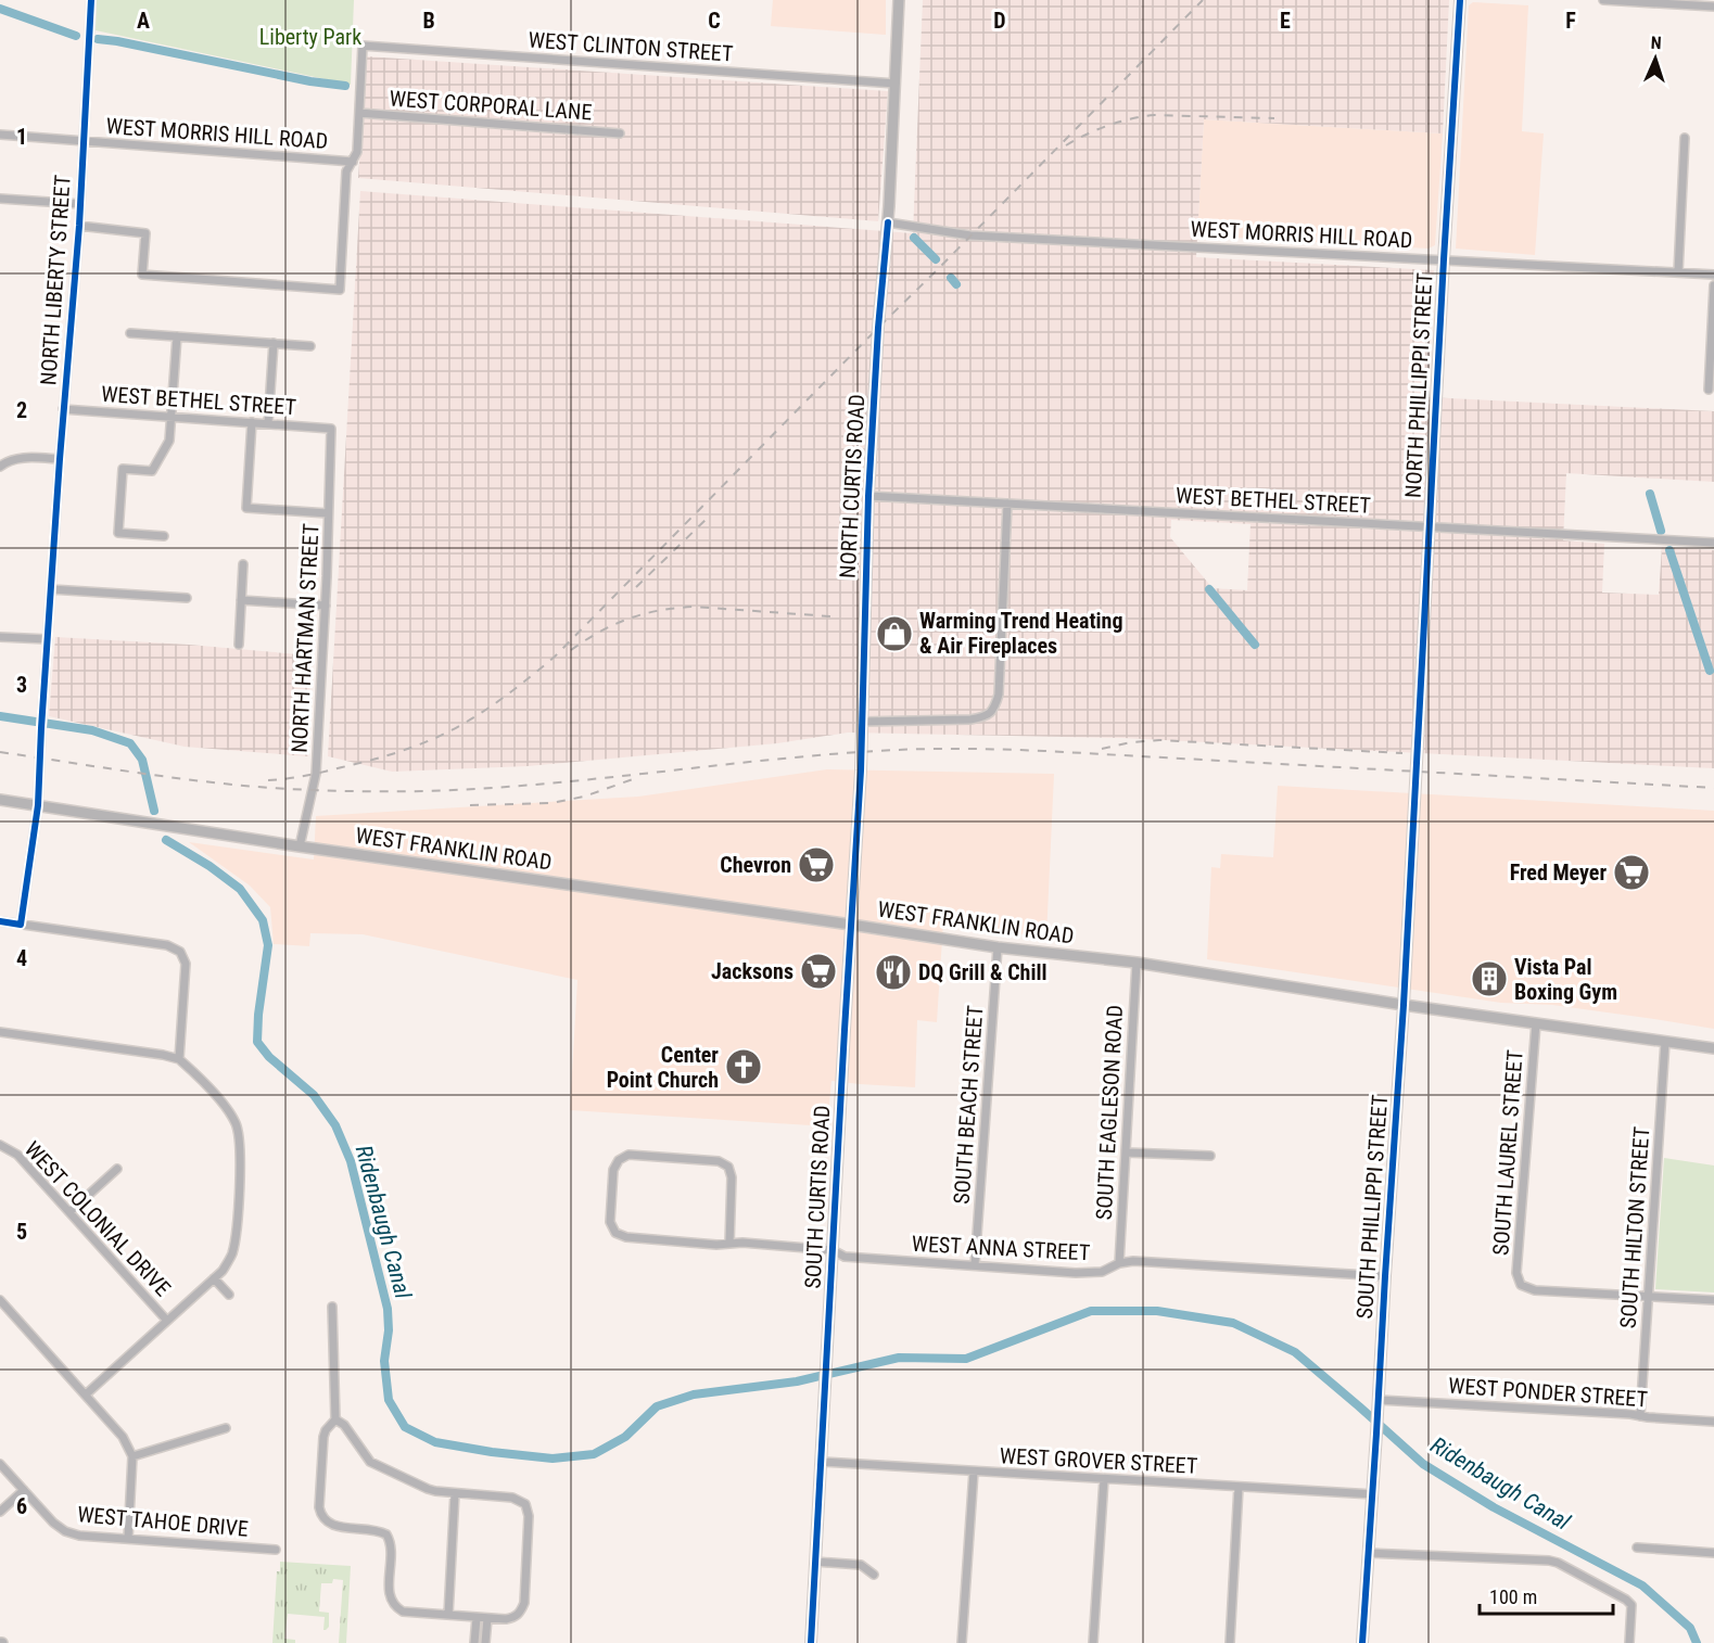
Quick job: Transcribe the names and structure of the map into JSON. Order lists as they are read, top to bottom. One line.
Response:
{"streets":{"street":["WEST CLINTON STREET","WEST CORPORAL LANE","WEST MORRIS HILL ROAD","NORTH LIBERTY STREET","NORTH PHILLIPPI STREET","WEST BETHEL STREET","NORTH CURTIS ROAD","NORTH HARTMAN STREET","WEST FRANKLIN ROAD","SOUTH BEACH STREET","SOUTH EAGLESON ROAD","SOUTH LAUREL STREET","SOUTH CURTIS ROAD","SOUTH PHILLIPPI STREET","WEST COLONIAL DRIVE","SOUTH HILTON STREET","WEST ANNA STREET","WEST PONDER STREET","WEST GROVER STREET","WEST TAHOE DRIVE"]},"crossings":[["WEST CLINTON STREET","WEST CORPORAL LANE"],["WEST CLINTON STREET","NORTH CURTIS ROAD"],["WEST MORRIS HILL ROAD","NORTH LIBERTY STREET"],["WEST MORRIS HILL ROAD","NORTH PHILLIPPI STREET"],["WEST MORRIS HILL ROAD","NORTH CURTIS ROAD"],["NORTH LIBERTY STREET","WEST BETHEL STREET"],["NORTH LIBERTY STREET","WEST FRANKLIN ROAD"],["NORTH PHILLIPPI STREET","WEST BETHEL STREET"],["NORTH PHILLIPPI STREET","SOUTH PHILLIPPI STREET"],["WEST BETHEL STREET","NORTH CURTIS ROAD"],["WEST BETHEL STREET","NORTH HARTMAN STREET"],["NORTH CURTIS ROAD","SOUTH CURTIS ROAD"],["NORTH HARTMAN STREET","WEST FRANKLIN ROAD"],["WEST FRANKLIN ROAD","SOUTH BEACH STREET"],["WEST FRANKLIN ROAD","SOUTH EAGLESON ROAD"],["WEST FRANKLIN ROAD","SOUTH LAUREL STREET"],["WEST FRANKLIN ROAD","SOUTH CURTIS ROAD"],["WEST FRANKLIN ROAD","SOUTH PHILLIPPI STREET"],["WEST FRANKLIN ROAD","SOUTH HILTON STREET"],["SOUTH BEACH STREET","WEST ANNA STREET"],["SOUTH EAGLESON ROAD","WEST ANNA STREET"],["SOUTH LAUREL STREET","SOUTH HILTON STREET"],["SOUTH CURTIS ROAD","WEST ANNA STREET"],["SOUTH CURTIS ROAD","WEST GROVER STREET"],["SOUTH PHILLIPPI STREET","WEST ANNA STREET"],["SOUTH PHILLIPPI STREET","WEST PONDER STREET"],["SOUTH PHILLIPPI STREET","WEST GROVER STREET"],["SOUTH HILTON STREET","WEST PONDER STREET"]],"water":["Ridenbaugh Canal"],"parks":["Liberty Park"],"places":{"shop":["Warming Trend Heating & Air Fireplaces"],"supermarket":["Chevron","Fred Meyer","Jacksons"],"restaurant":["DQ Grill & Chill"],"building":["Vista Pal Boxing Gym"],"church":["Center Point Church"]},"scale_bar":"100 m","north":"top","grid":{"columns":["A","B","C","D","E","F"],"rows":["1","2","3","4","5","6"]}}
